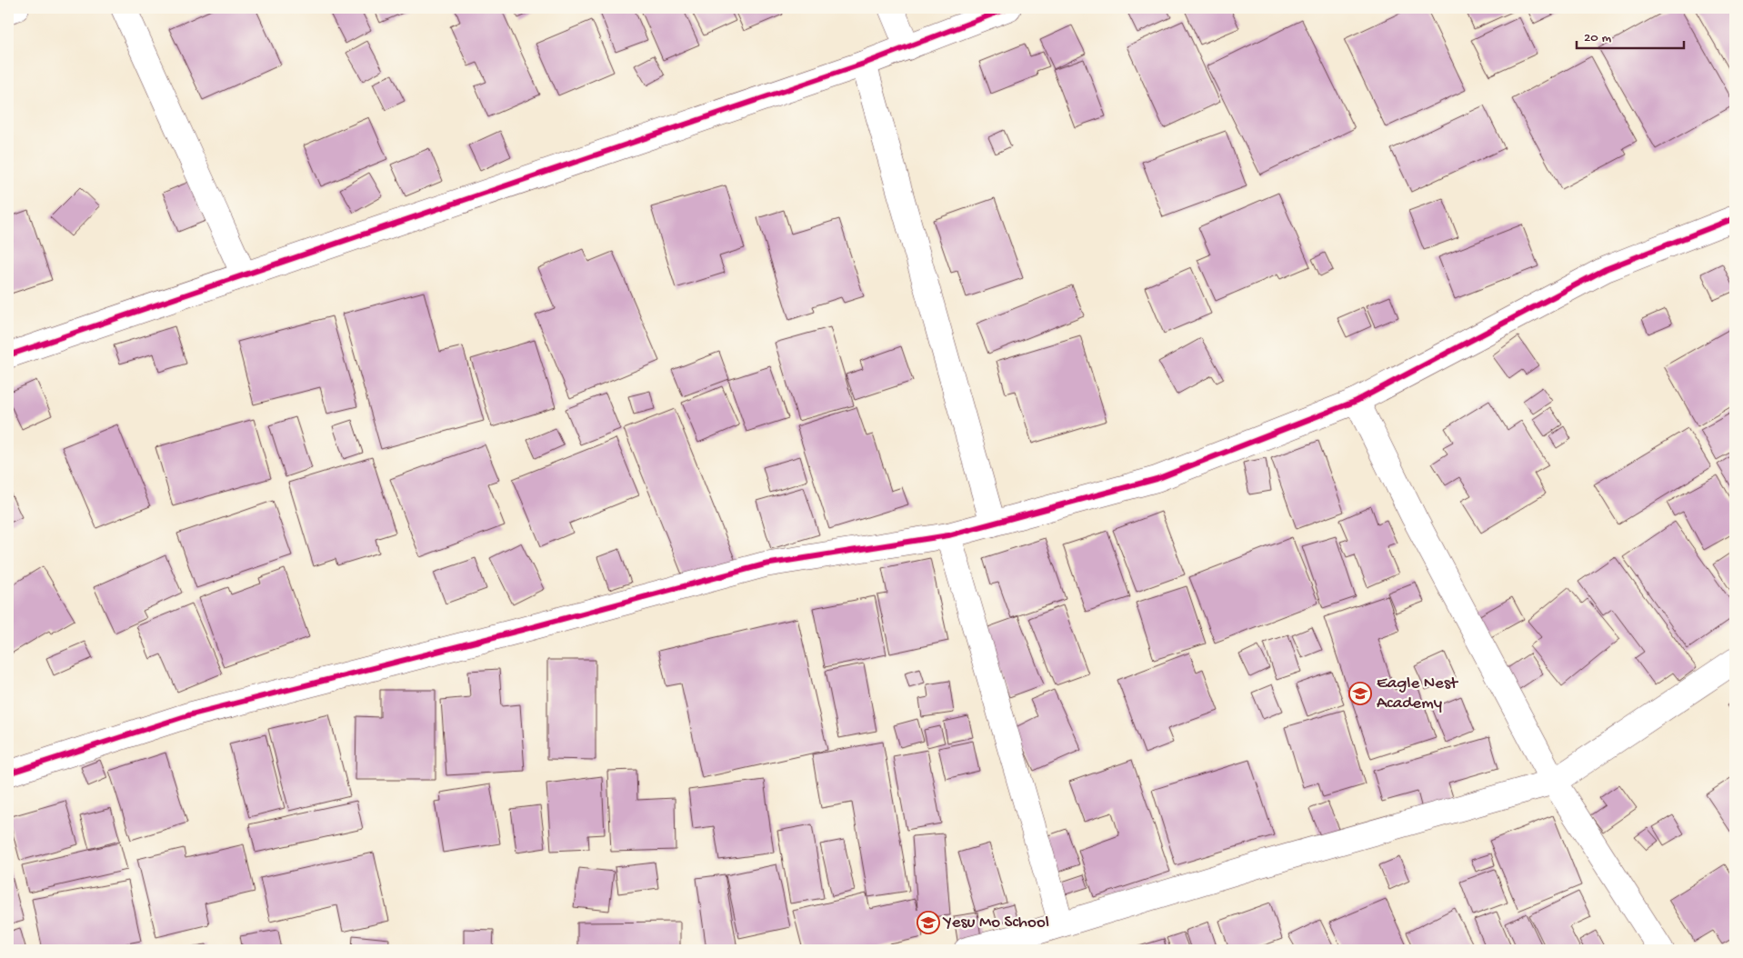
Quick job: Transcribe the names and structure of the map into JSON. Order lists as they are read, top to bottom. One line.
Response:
{"places":{"school or university":["Eagle Nest Academy","Yesu Mo School"]},"scale_bar":"20 m"}
